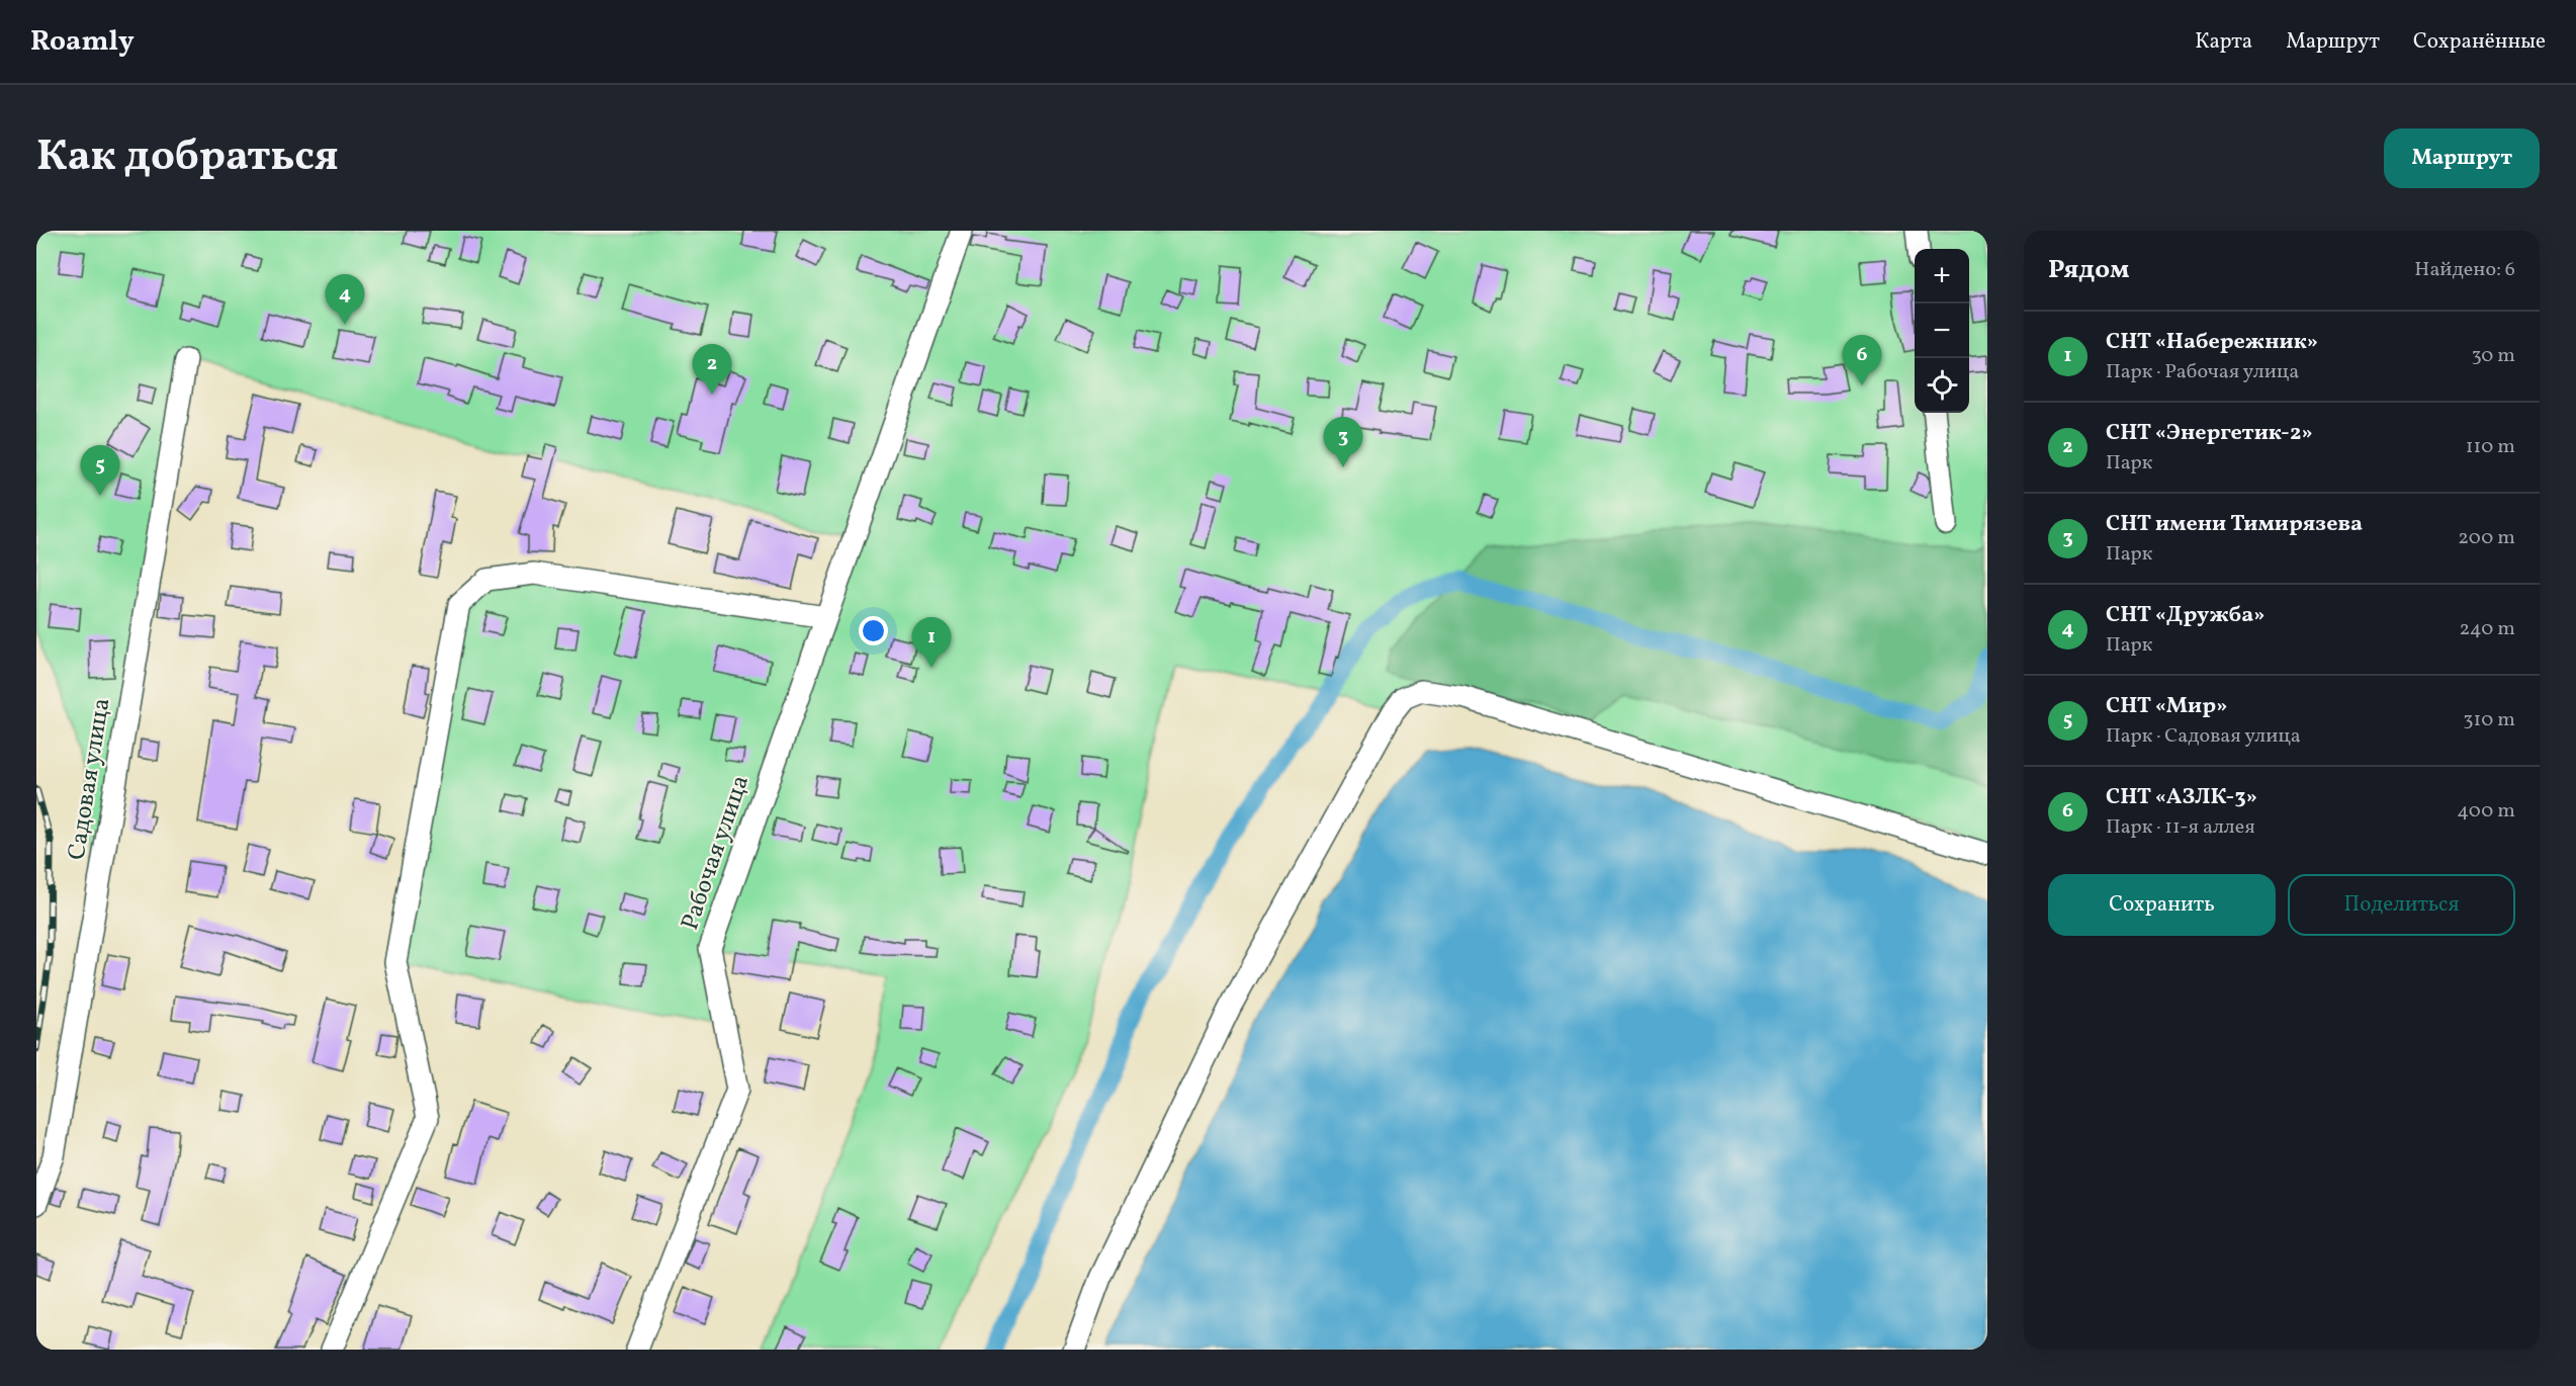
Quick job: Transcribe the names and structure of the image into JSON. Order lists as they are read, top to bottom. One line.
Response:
{"streets":{"street":["Садовая улица","Рабочая улица"]},"page":{"header":"Roamly","nav":["Карта","Маршрут","Сохранённые"],"title":"Как добраться","buttons":["Маршрут",["Сохранить","Поделиться"]],"heading":["Рядом","Найдено: 6"],"map_buttons":["+","−"],"pins":["4","6","2","3","5","1"],"list":[{"mark":"1","name":"СНТ «Набережник»","note":"Парк · Рабочая улица","value":"30 m"},{"mark":"2","name":"СНТ «Энергетик-2»","note":"Парк","value":"110 m"},{"mark":"3","name":"СНТ имени Тимирязева","note":"Парк","value":"200 m"},{"mark":"4","name":"СНТ «Дружба»","note":"Парк","value":"240 m"},{"mark":"5","name":"СНТ «Мир»","note":"Парк · Садовая улица","value":"310 m"},{"mark":"6","name":"СНТ «АЗЛК-3»","note":"Парк · 11-я аллея","value":"400 m"}]}}
